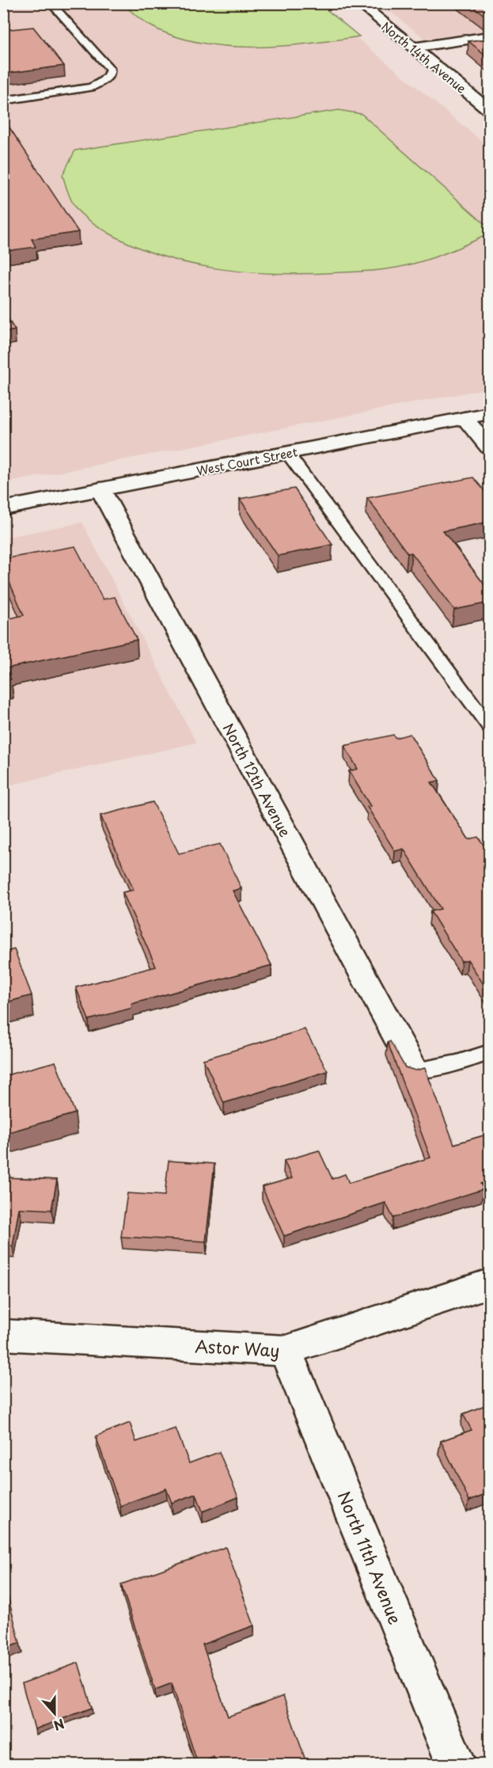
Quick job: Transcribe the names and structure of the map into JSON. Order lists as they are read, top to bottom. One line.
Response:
{"streets":{"street":["North 14th Avenue","West Court Street","North 12th Avenue","Astor Way","North 11th Avenue"]},"crossings":[["West Court Street","North 12th Avenue"],["Astor Way","North 11th Avenue"]],"north":"bottom"}
